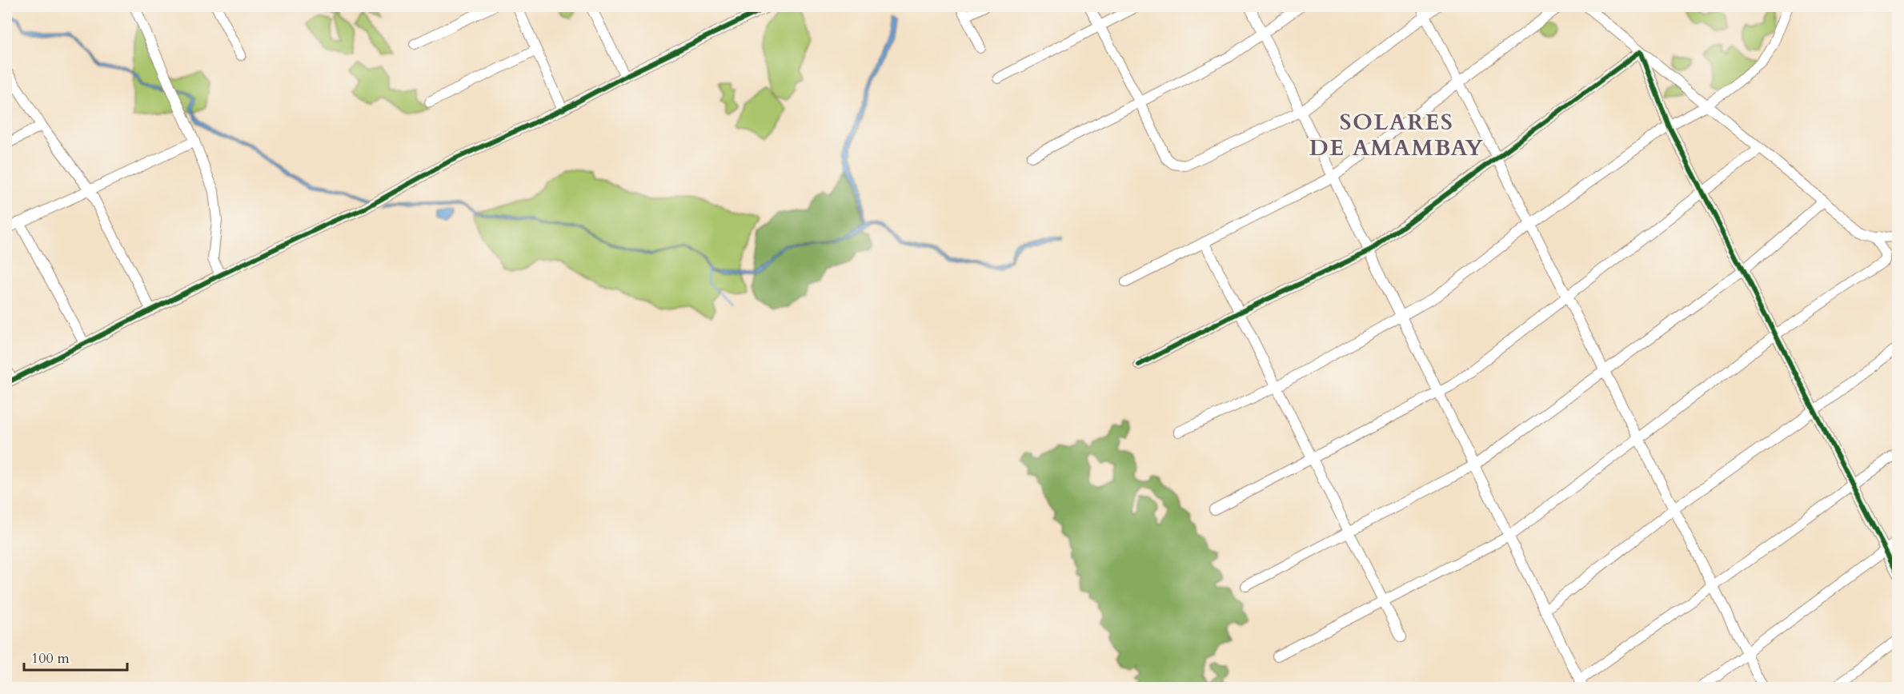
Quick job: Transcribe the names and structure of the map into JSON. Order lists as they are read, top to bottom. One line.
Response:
{"districts":["SOLARES DE AMAMBAY"],"scale_bar":"100 m"}
